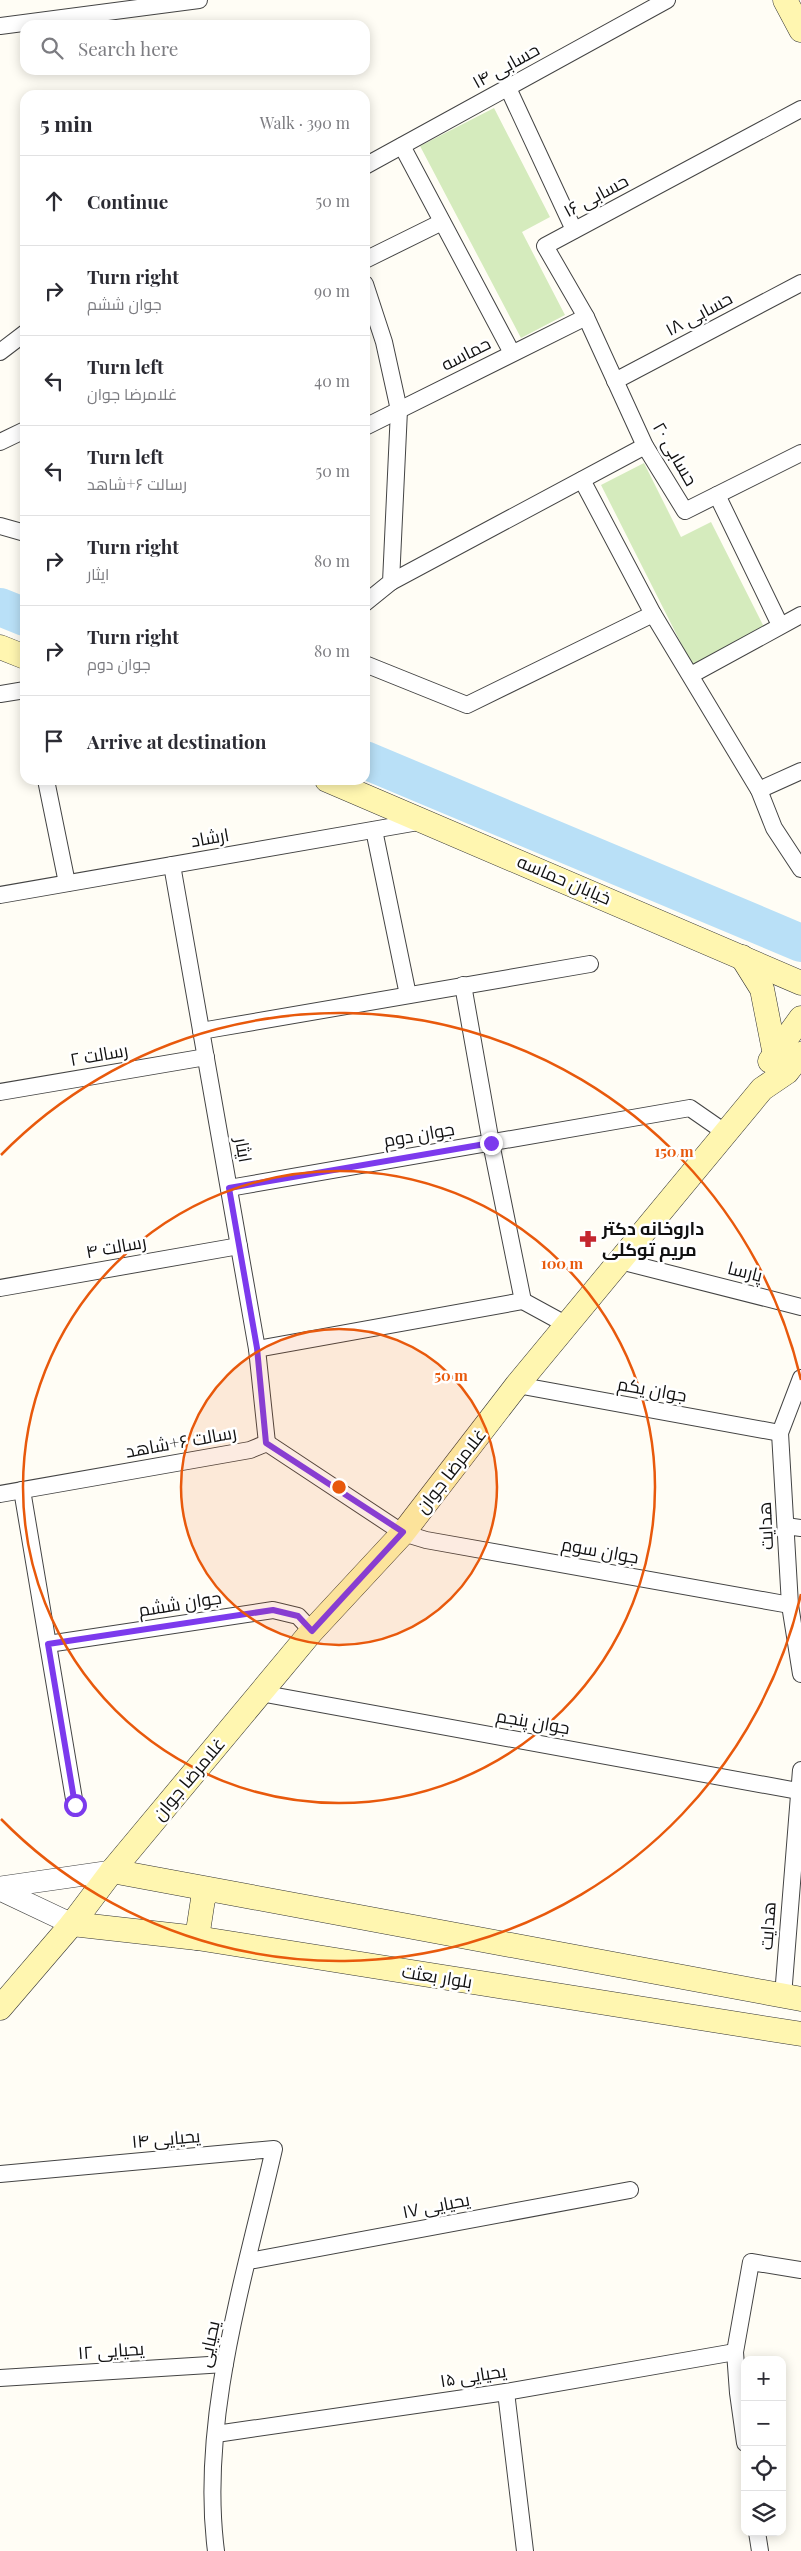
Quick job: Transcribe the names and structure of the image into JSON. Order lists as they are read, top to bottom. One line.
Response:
{"streets":{"main road":["خیابان حماسه","غلامرضا جوان","بلوار بعثت"],"street":["حسابی ۱۴","حسابی ۱۶","حسابی ۱۸","حماسه","حسابی ۲۰","ارشاد","رسالت ۲","جوان دوم","ایثار","رسالت ۴","پارسا","جوان یکم","رسالت ۶+شاهد","هدایت","جوان سوم","جوان ششم","جوان پنجم","یحیایی ۱۴","یحیایی ۱۷","یحیایی","یحیایی ۱۲","یحیایی ۱۵"]},"crossings":[["حسابی ۱۶","حسابی ۱۸"],["حسابی ۱۶","حماسه"],["حسابی ۱۶","حسابی ۲۰"],["حسابی ۱۸","حسابی ۲۰"],["ارشاد","خیابان حماسه"],["ارشاد","ایثار"],["رسالت ۲","ایثار"],["جوان دوم","ایثار"],["جوان دوم","غلامرضا جوان"],["ایثار","رسالت ۴"],["ایثار","رسالت ۶+شاهد"],["پارسا","غلامرضا جوان"],["جوان یکم","غلامرضا جوان"],["جوان یکم","هدایت"],["غلامرضا جوان","جوان سوم"],["غلامرضا جوان","جوان ششم"],["غلامرضا جوان","جوان پنجم"],["غلامرضا جوان","بلوار بعثت"],["هدایت","جوان سوم"],["هدایت","جوان پنجم"],["یحیایی ۱۴","یحیایی"],["یحیایی ۱۷","یحیایی"],["یحیایی","یحیایی ۱۲"],["یحیایی","یحیایی ۱۵"]],"places":{"pharmacy":["داروخانه دکتر مریم توکلی"]},"page":{"search":"Search here","heading":["5 min","Walk · 390 m"],"list":[["Continue","50 m"],["Turn right","جوان ششم","90 m"],["Turn left","غلامرضا جوان","40 m"],["Turn left","رسالت ۶+شاهد","50 m"],["Turn right","ایثار","80 m"],["Turn right","جوان دوم","80 m"],"Arrive at destination"],"map_buttons":["+","−"]},"rings":["150 m","100 m","50 m"]}
